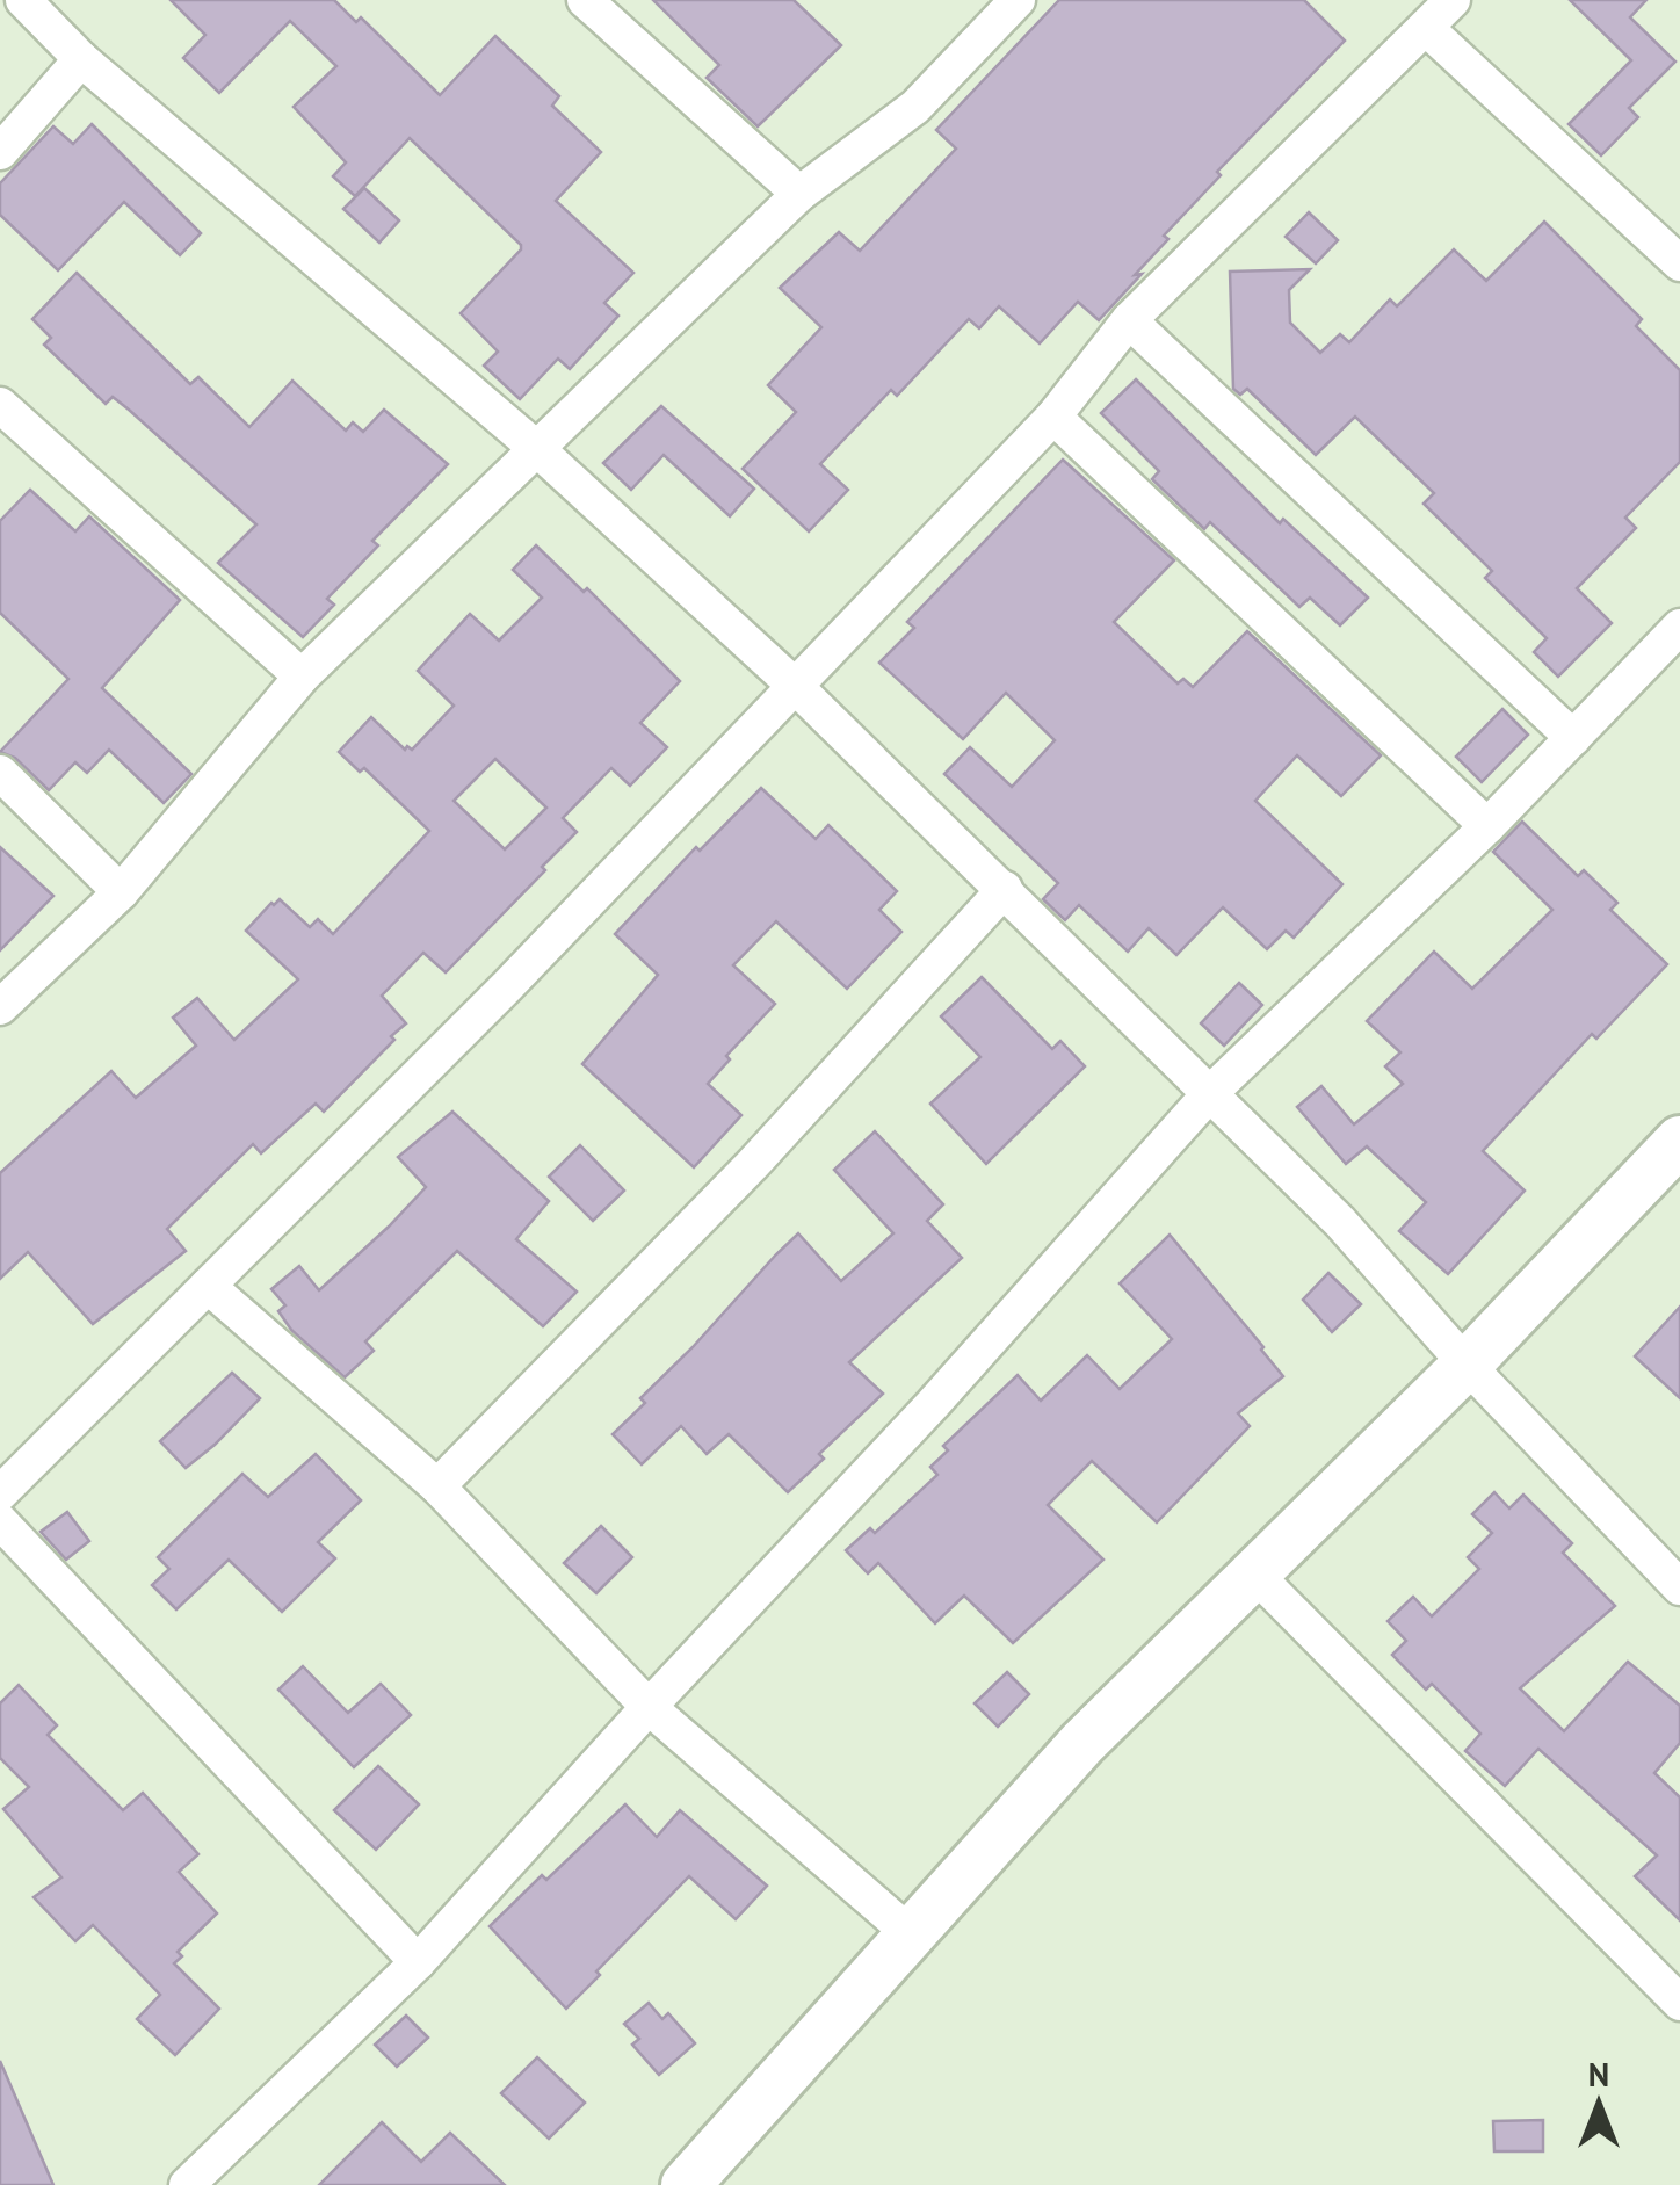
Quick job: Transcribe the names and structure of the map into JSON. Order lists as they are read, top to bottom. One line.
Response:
{"north":"top"}
